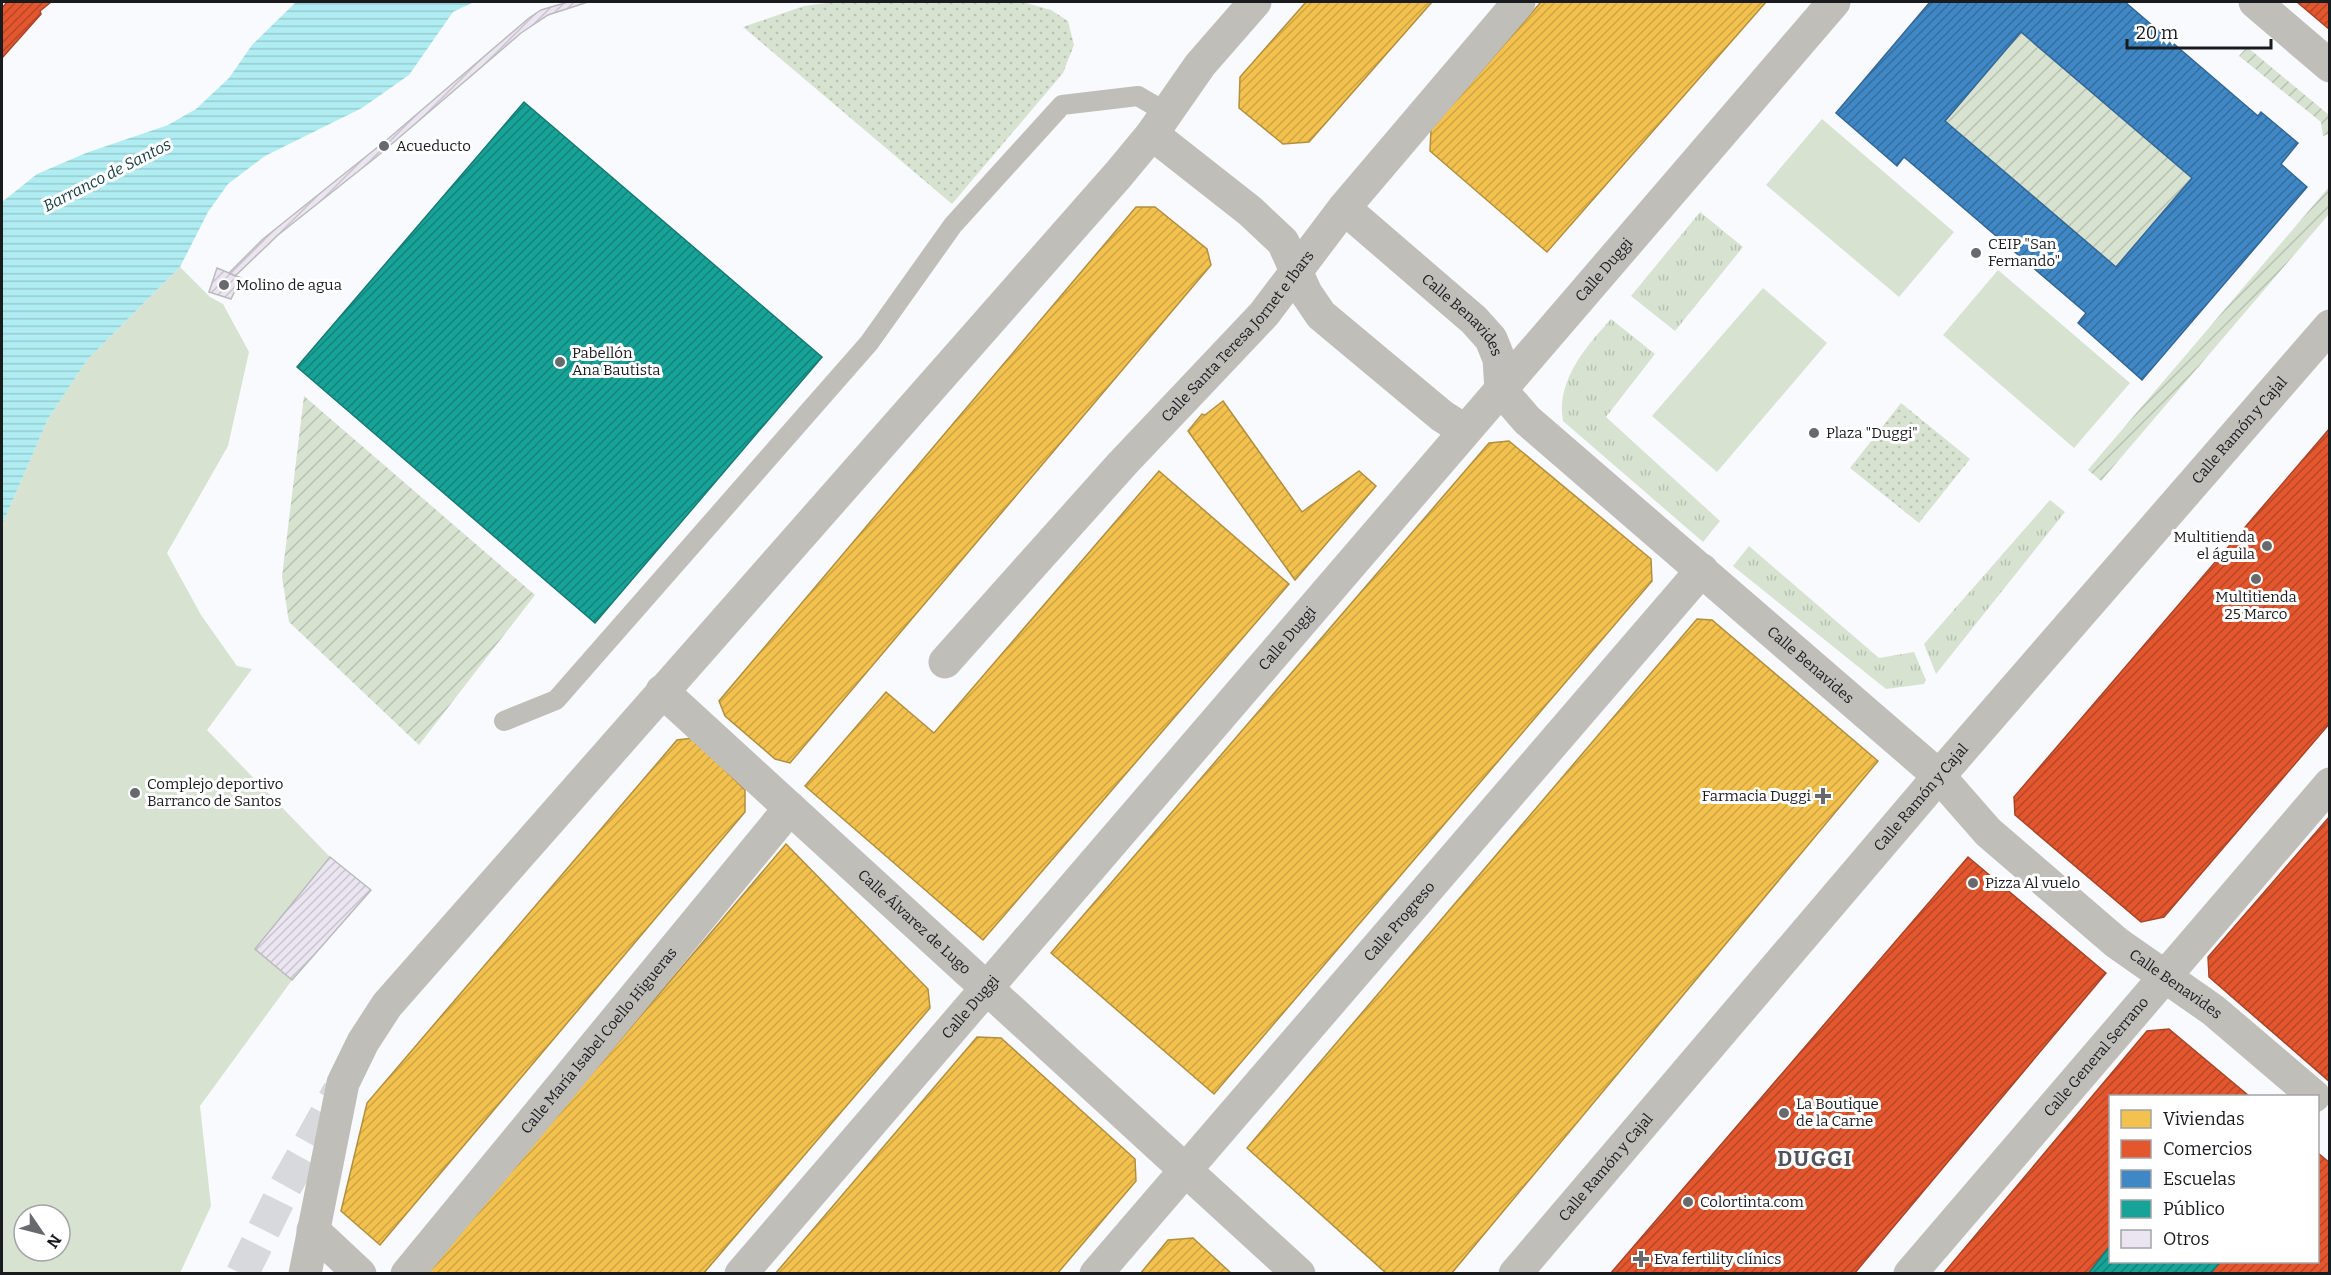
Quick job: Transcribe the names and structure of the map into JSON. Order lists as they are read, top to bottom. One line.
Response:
{"streets":{"street":["Calle Duggi","Calle Benavides","Calle Santa Teresa Jornet e Ibars","Calle Ramón y Cajal","Calle Álvarez de Lugo","Calle Progreso","Calle María Isabel Coello Higueras","Calle General Serrano"]},"crossings":[["Calle Duggi","Calle Benavides"],["Calle Duggi","Calle Álvarez de Lugo"],["Calle Benavides","Calle Santa Teresa Jornet e Ibars"],["Calle Benavides","Calle Ramón y Cajal"],["Calle Benavides","Calle Progreso"],["Calle Benavides","Calle General Serrano"],["Calle Álvarez de Lugo","Calle Progreso"],["Calle Álvarez de Lugo","Calle María Isabel Coello Higueras"]],"districts":["DUGGI"],"water":["Barranco de Santos"],"places":{"other":["Acueducto","CEIP \"San Fernando\"","Molino de agua","Pabellón Ana Bautista","Plaza \"Duggi\"","Multitienda el águila","Multitienda 25 Marco","Complejo deportivo Barranco de Santos","Pizza Al vuelo","La Boutique de la Carne","Colortinta.com"],"health":["Farmacia Duggi","Eva fertility clínics"]},"legend":["Viviendas","Comercios","Escuelas","Público","Otros"],"scale_bar":"20 m","north":"bottom right"}
